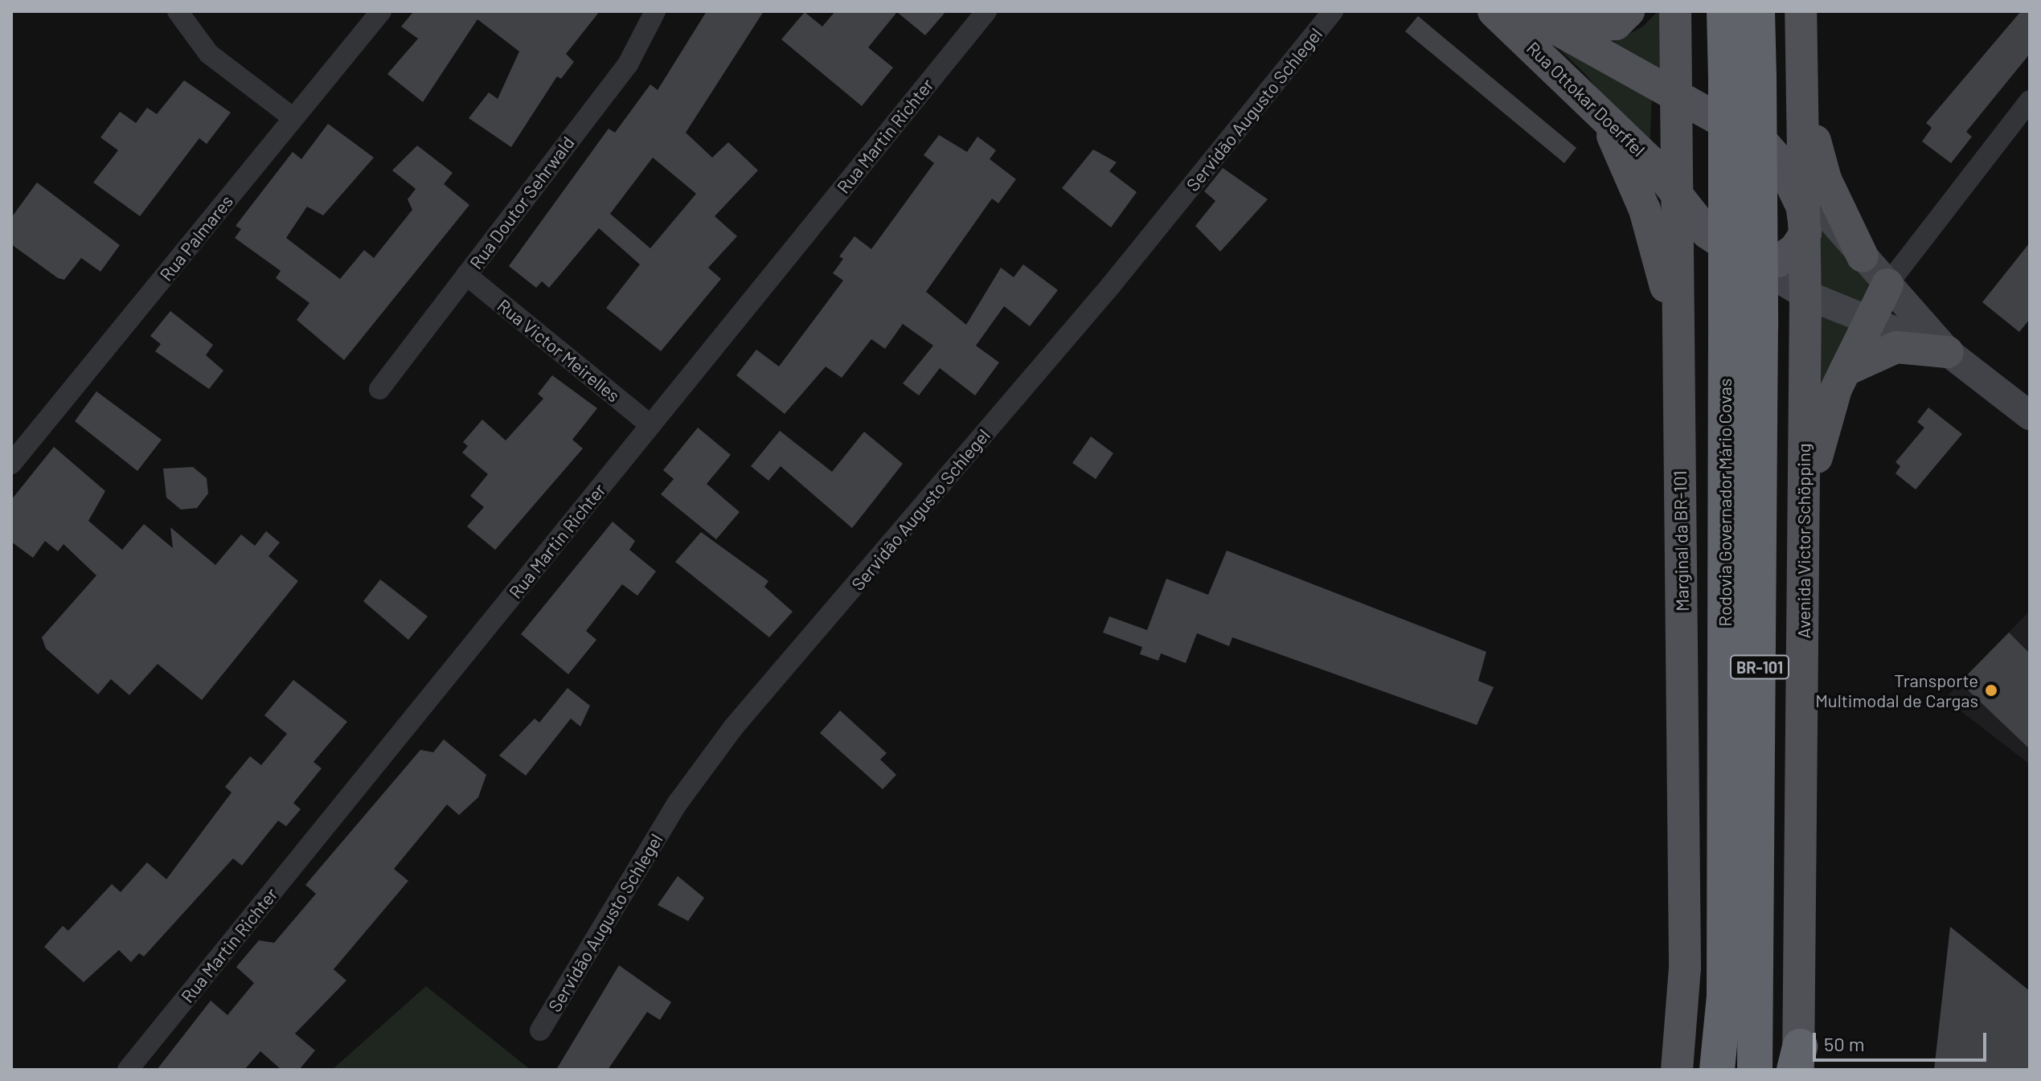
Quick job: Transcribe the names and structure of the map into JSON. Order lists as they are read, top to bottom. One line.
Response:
{"streets":{"highway":["Rodovia Governador Mário Covas","BR-101"],"main road":["Rua Ottokar Doerffel","Marginal da BR-101","Avenida Victor Schöpping"],"street":["Servidão Augusto Schlegel","Rua Martin Richter","Rua Doutor Sehrwald","Rua Palmares","Rua Victor Meirelles"]},"crossings":[["Rua Ottokar Doerffel","Marginal da BR-101"],["Rua Ottokar Doerffel","Avenida Victor Schöpping"],["Rua Martin Richter","Rua Victor Meirelles"],["Rua Doutor Sehrwald","Rua Victor Meirelles"],["Marginal da BR-101","Avenida Victor Schöpping"]],"places":["Transporte Multimodal de Cargas"],"scale_bar":"50 m"}
